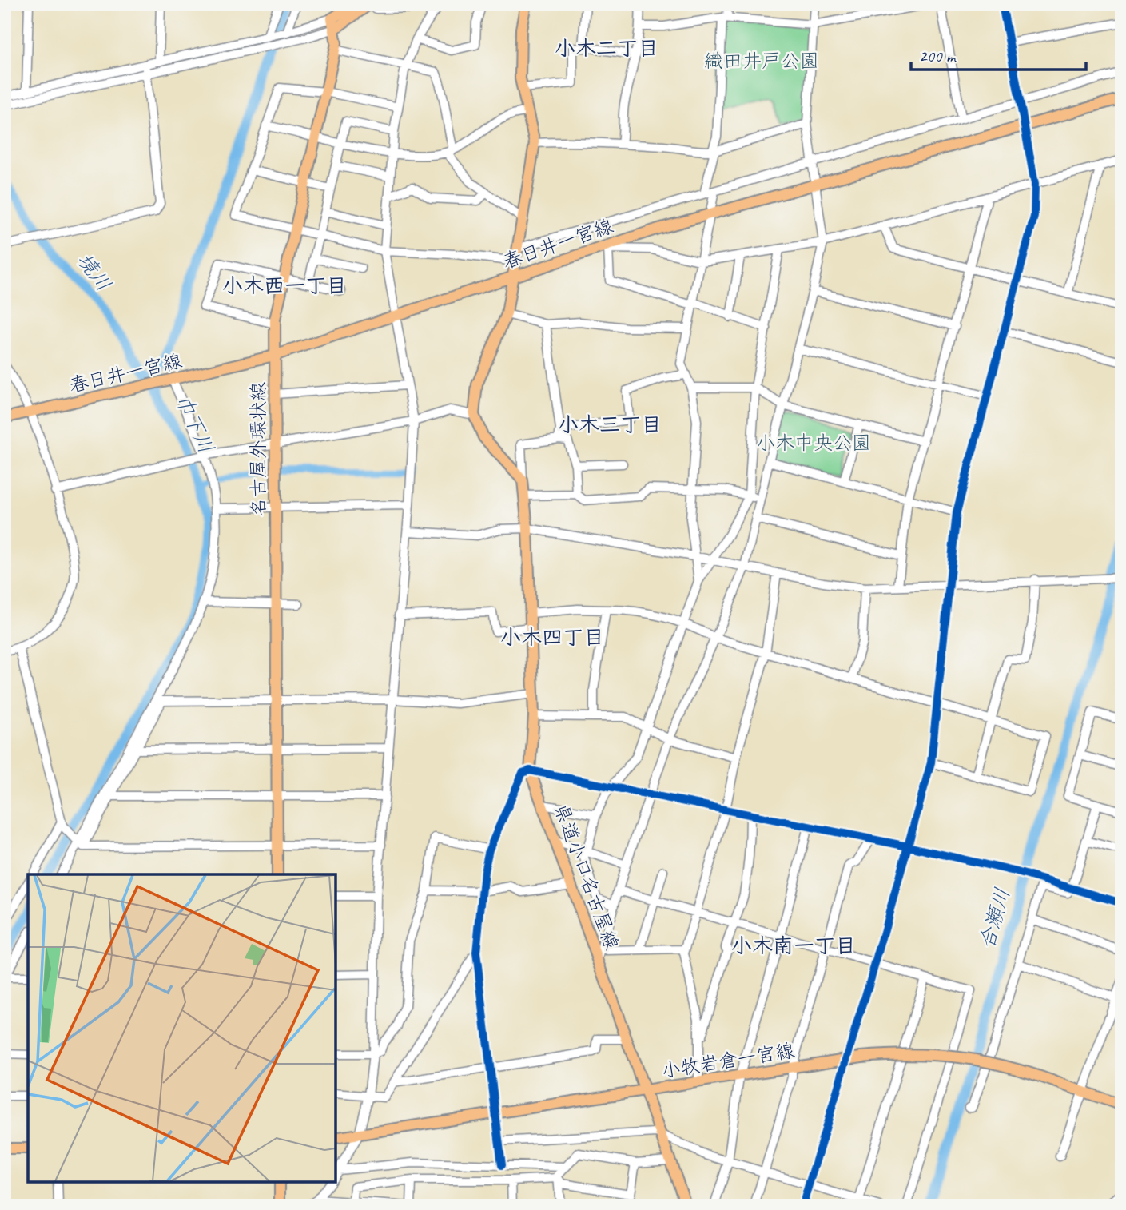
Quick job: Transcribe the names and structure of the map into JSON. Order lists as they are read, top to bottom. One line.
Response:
{"streets":{"main road":["春日井一宮線","名古屋外環状線","県道小口名古屋線","小牧岩倉一宮線"]},"crossings":[["春日井一宮線","名古屋外環状線"],["県道小口名古屋線","小牧岩倉一宮線"]],"districts":["小木二丁目","小木西一丁目","小木三丁目","小木四丁目","小木南一丁目"],"water":["境川","巾下川","合瀬川"],"parks":["織田井戸公園","小木中央公園"],"scale_bar":"200 m"}
